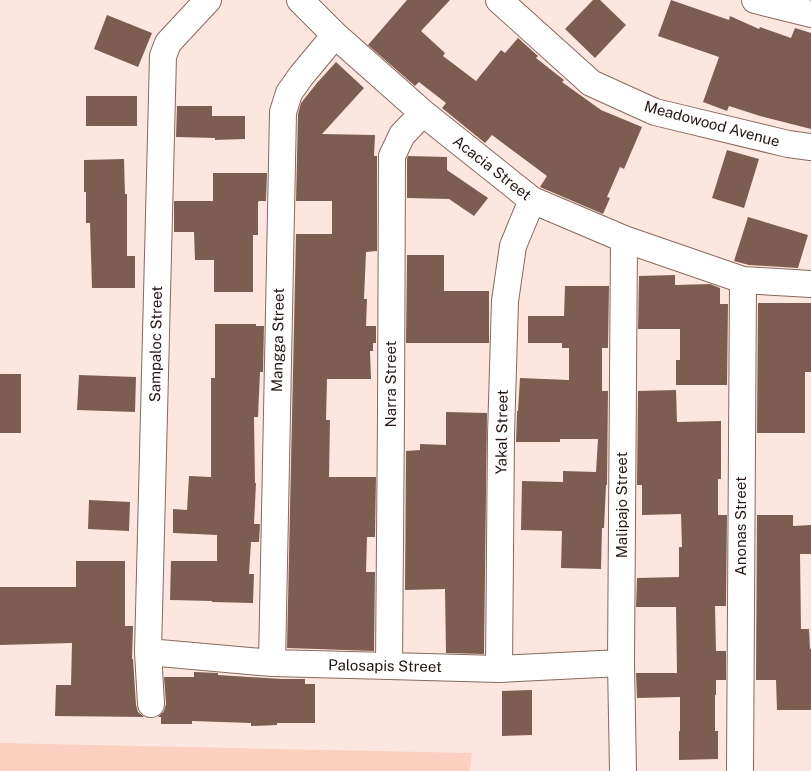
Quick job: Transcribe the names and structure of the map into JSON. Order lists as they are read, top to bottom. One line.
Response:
{"streets":{"street":["Meadowood Avenue","Acacia Street","Mangga Street","Sampaloc Street","Narra Street","Yakal Street","Malipajo Street","Anonas Street","Palosapis Street"]},"crossings":[["Acacia Street","Mangga Street"],["Acacia Street","Narra Street"],["Acacia Street","Yakal Street"],["Acacia Street","Malipajo Street"],["Acacia Street","Anonas Street"],["Mangga Street","Palosapis Street"],["Sampaloc Street","Palosapis Street"],["Narra Street","Palosapis Street"],["Yakal Street","Palosapis Street"],["Malipajo Street","Palosapis Street"]]}
